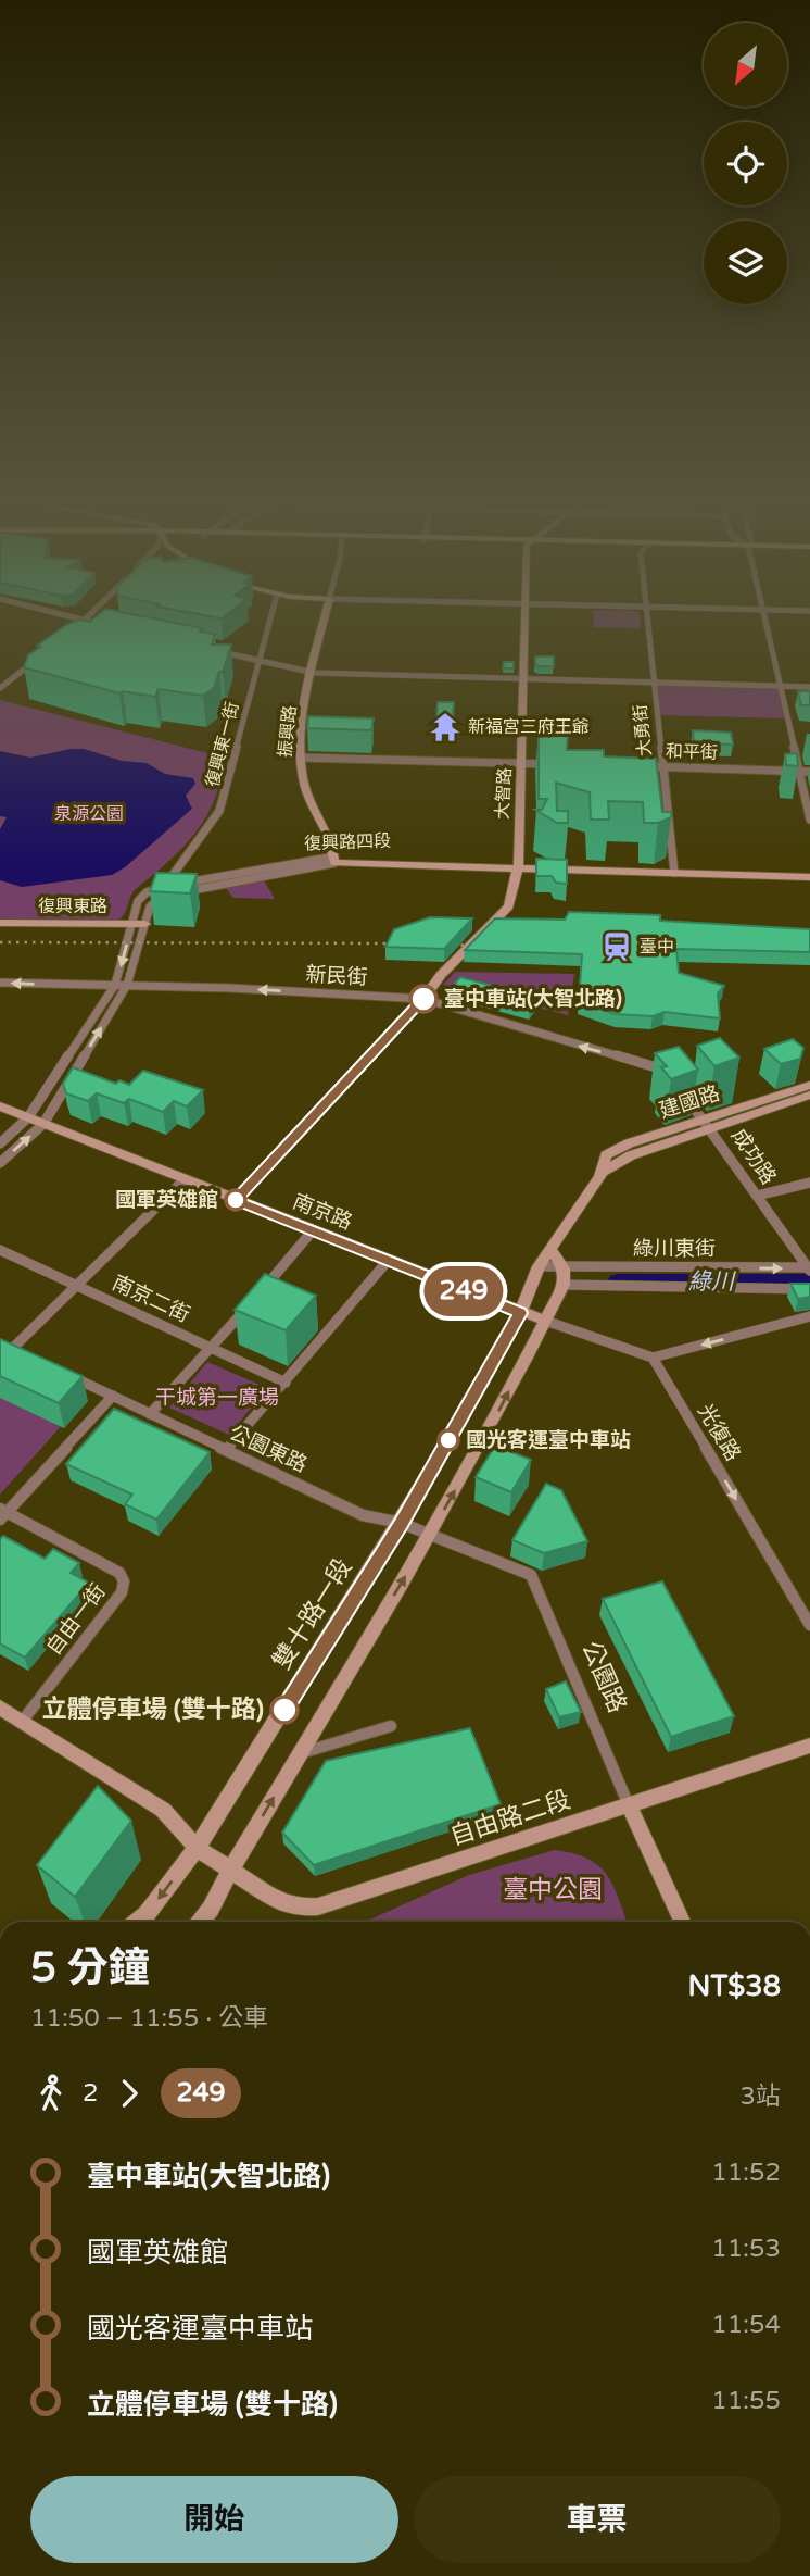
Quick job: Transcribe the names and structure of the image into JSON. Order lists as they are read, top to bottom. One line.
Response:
{"streets":{"main road":["振興路","大智路","復興路四段","復興東路","建國路","南京路","雙十路一段","公園路","自由路二段"],"street":["大勇街","復興東一街","和平街","新民街","成功路","綠川東街","南京二街","光復路","公園東路","自由一街"]},"crossings":[["大勇街","和平街"],["大勇街","復興路四段"],["振興路","復興路四段"],["復興東一街","復興路四段"],["大智路","復興路四段"],["大智路","新民街"],["大智路","南京路"],["復興路四段","復興東路"],["復興路四段","新民街"],["復興路四段","南京路"],["建國路","成功路"],["建國路","南京路"],["建國路","綠川東街"],["建國路","雙十路一段"],["成功路","綠川東街"],["南京路","雙十路一段"],["公園東路","雙十路一段"],["公園東路","公園路"],["雙十路一段","公園路"],["公園路","自由路二段"]],"one_way":["新民街","光復路"],"water":["綠川"],"parks":["泉源公園","干城第一廣場","臺中公園"],"places":{"temple":["新福宮三府王爺"],"station":["臺中"],"other":["臺中車站(大智北路)","國軍英雄館","國光客運臺中車站","立體停車場 (雙十路)"]},"lines":["bus line 249"],"north":"bottom left","page":{"on_map":"249","heading":["5 分鐘","11:50 – 11:55 · 公車","NT$38"],"legs":["2","249","3站"],"list":[{"name":"臺中車站(大智北路)","value":"11:52"},{"name":"國軍英雄館","value":"11:53"},{"name":"國光客運臺中車站","value":"11:54"},{"name":"立體停車場 (雙十路)","value":"11:55"}],"buttons":["開始","車票"]}}
